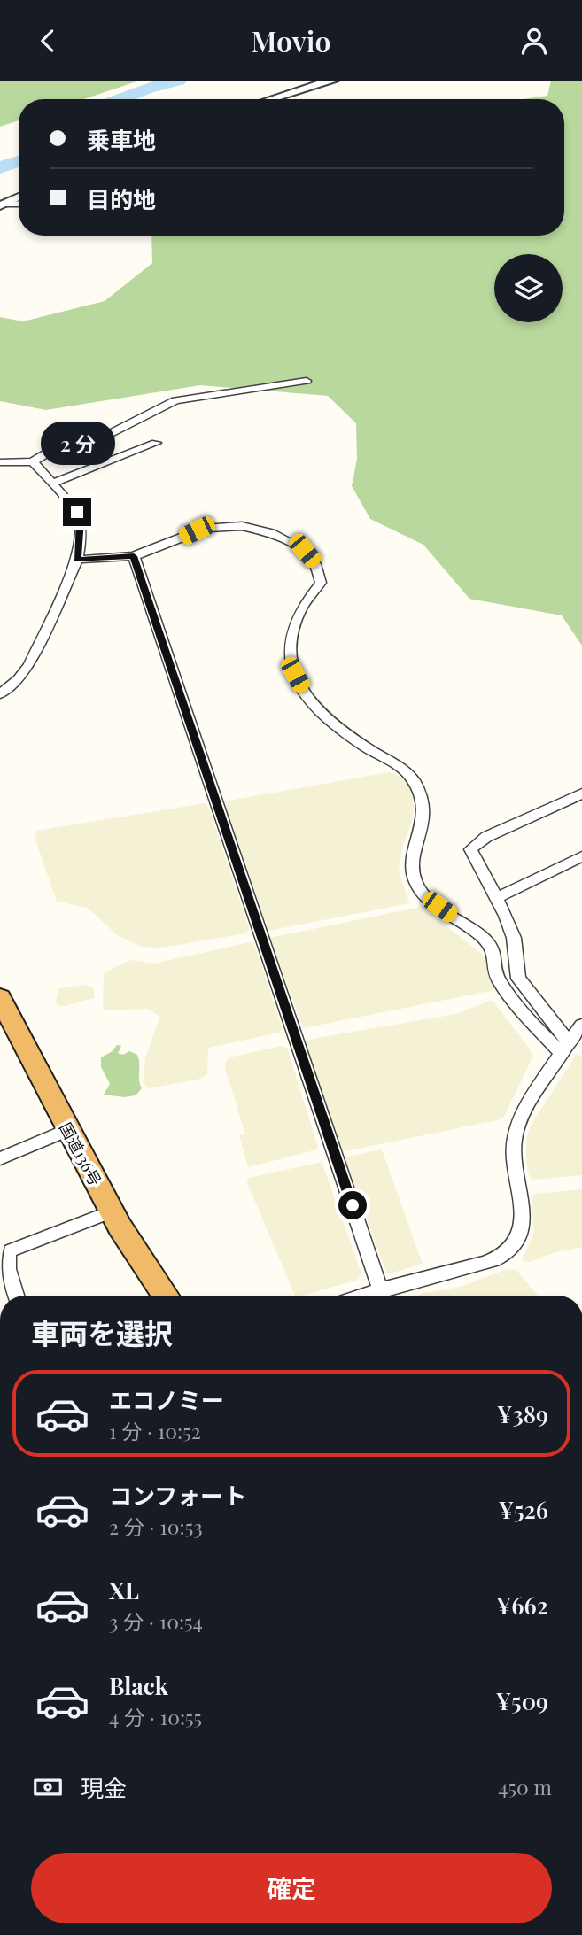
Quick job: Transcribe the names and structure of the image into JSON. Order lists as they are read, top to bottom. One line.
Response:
{"streets":{"highway":["国道136号"]},"page":{"header":"Movio","banner":["乗車地","目的地"],"bubble":"2 分","heading":"車両を選択","list":[{"name":"エコノミー","note":"1 分 · 10:52","value":"¥389"},{"name":"コンフォート","note":"2 分 · 10:53","value":"¥526"},{"name":"XL","note":"3 分 · 10:54","value":"¥662"},{"name":"Black","note":"4 分 · 10:55","value":"¥509"}],"pay":["現金","450 m"],"buttons":"確定"}}
